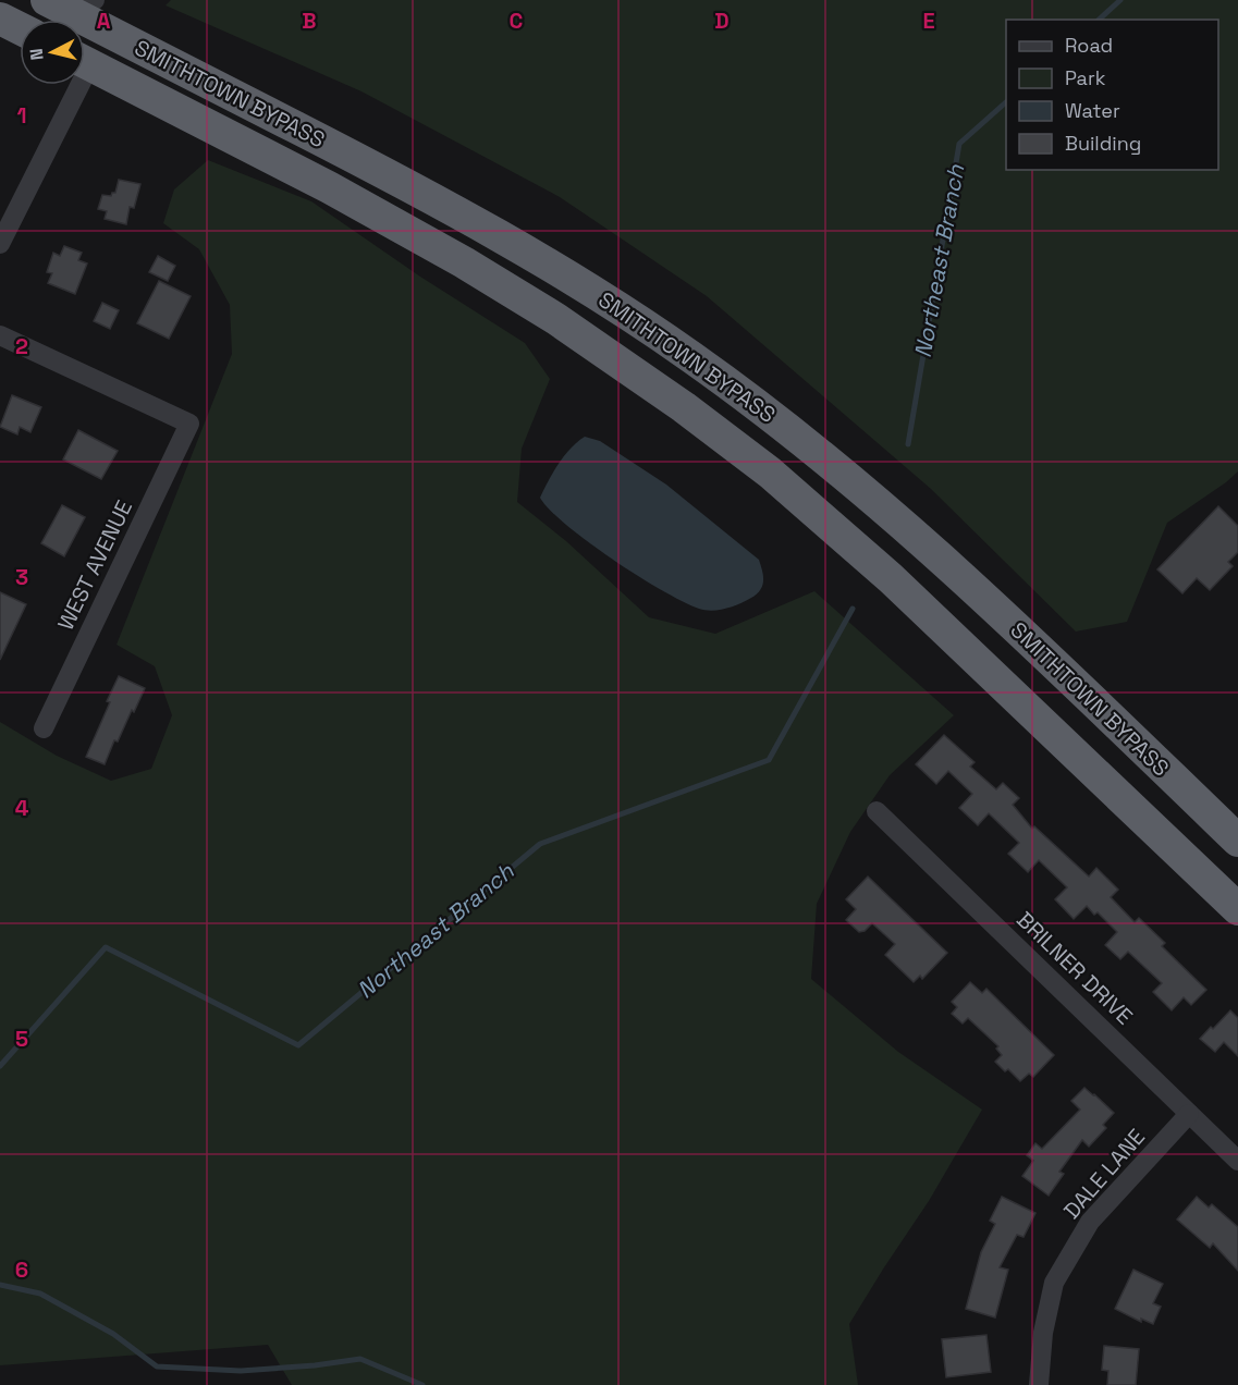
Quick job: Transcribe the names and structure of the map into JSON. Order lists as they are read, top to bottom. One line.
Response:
{"streets":{"highway":["SMITHTOWN BYPASS"],"street":["WEST AVENUE","BRILNER DRIVE","DALE LANE"]},"crossings":[["BRILNER DRIVE","DALE LANE"]],"water":["Northeast Branch"],"legend":["Road","Park","Water","Building"],"north":"left","grid":{"columns":["A","B","C","D","E"],"rows":["1","2","3","4","5","6"]}}
